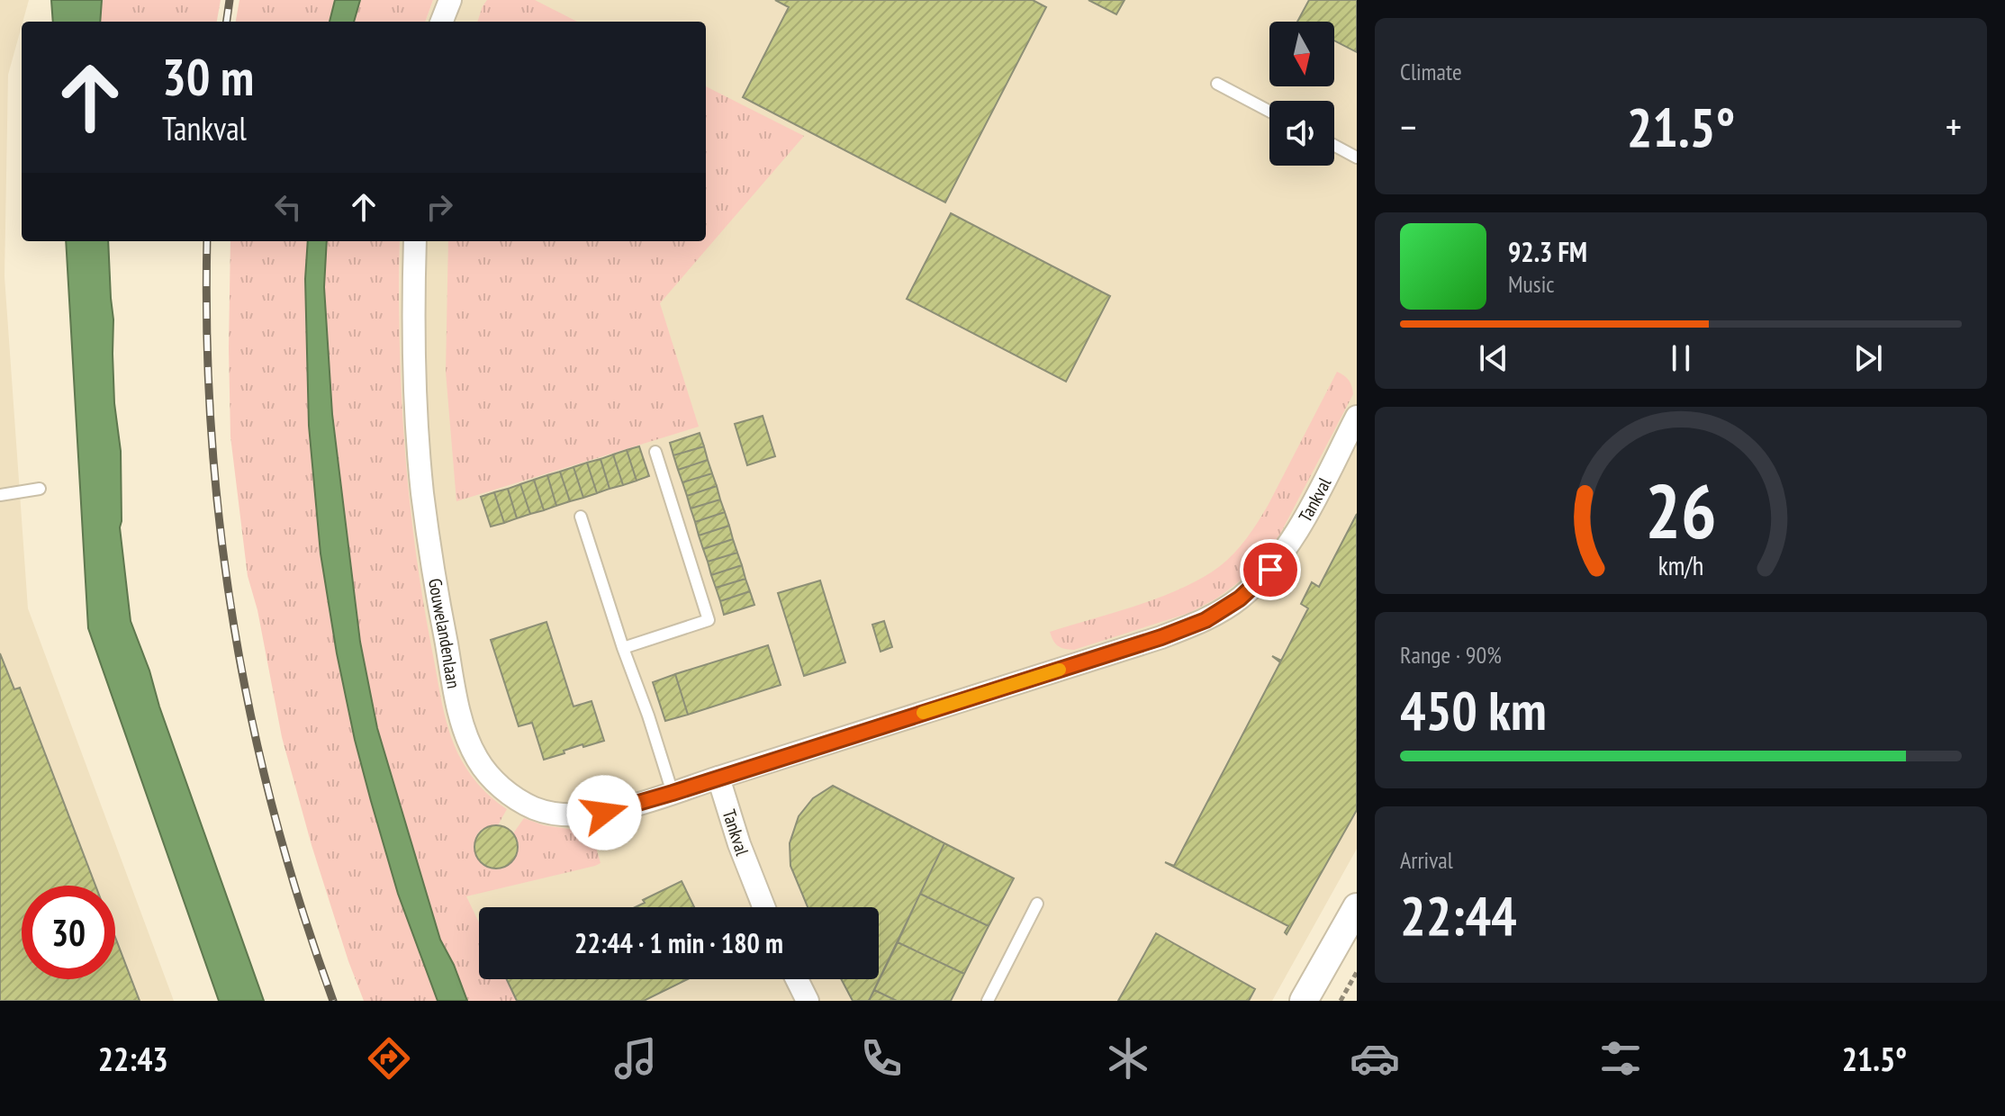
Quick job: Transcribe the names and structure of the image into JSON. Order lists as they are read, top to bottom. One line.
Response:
{"streets":{"street":["Tankval","Gouwelandenlaan"]},"crossings":[["Tankval","Gouwelandenlaan"]],"north":"bottom","page":{"tile":["Climate",["Range · 90%","450 km"],["Arrival","22:44"]],"turn":["30 m","Tankval"],"heat":["−","21.5°","+"],"song":["92.3 FM","Music"],"limit":"30","trip":"22:44 · 1 min · 180 m","tabs":["22:43","21.5°"],"gauge":["26","km/h"]}}
